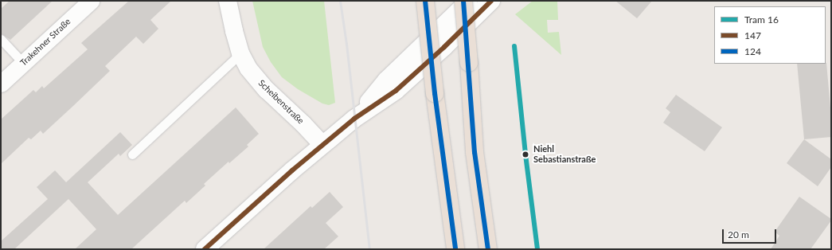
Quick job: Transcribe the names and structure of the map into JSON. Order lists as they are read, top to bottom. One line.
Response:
{"streets":{"street":["Trakehner Straße","Scheibenstraße"]},"places":["Niehl Sebastianstraße"],"lines":["transit line 147","transit line 124","tram line 16"],"legend":["Tram 16","147","124"],"scale_bar":"20 m"}
